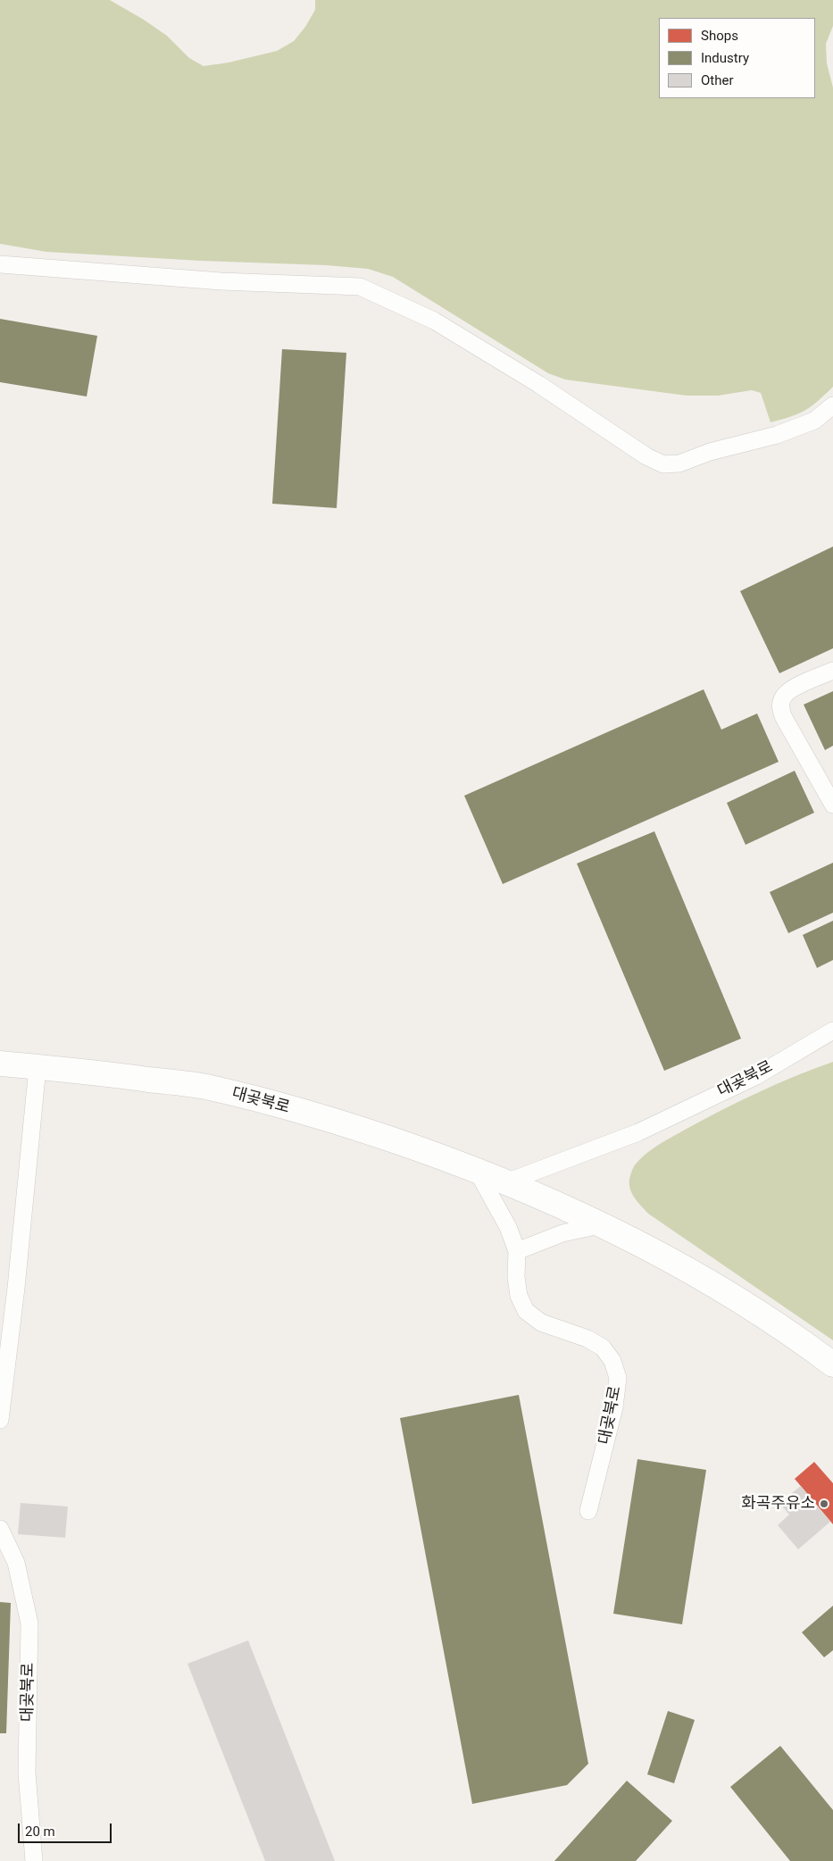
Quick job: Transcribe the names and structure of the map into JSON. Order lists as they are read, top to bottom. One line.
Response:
{"streets":{"street":["대곶북로"]},"places":["화곡주유소"],"legend":["Shops","Industry","Other"],"scale_bar":"20 m"}
